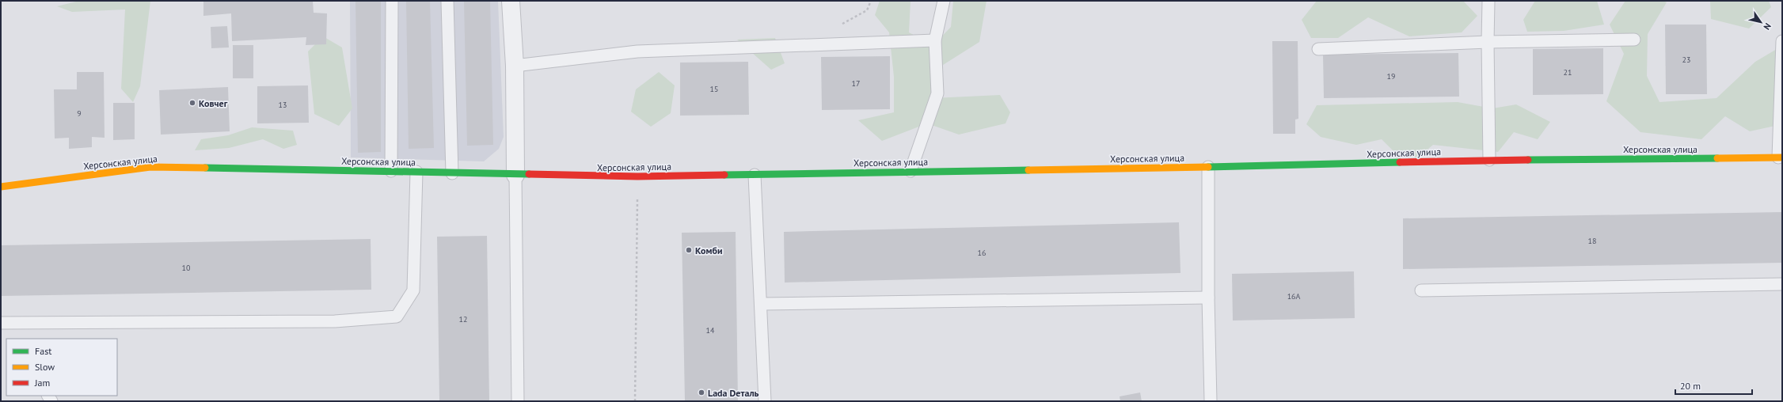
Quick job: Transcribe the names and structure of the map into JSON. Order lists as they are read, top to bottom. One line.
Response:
{"streets":{"street":["Херсонская улица"]},"places":["Ковчег","Комби","Lada Dеталь"],"house_numbers":["23","21","19","17","15","13","9","18","16","10","16А","12","14"],"legend":["Fast","Slow","Jam"],"scale_bar":"20 m","north":"bottom right"}
